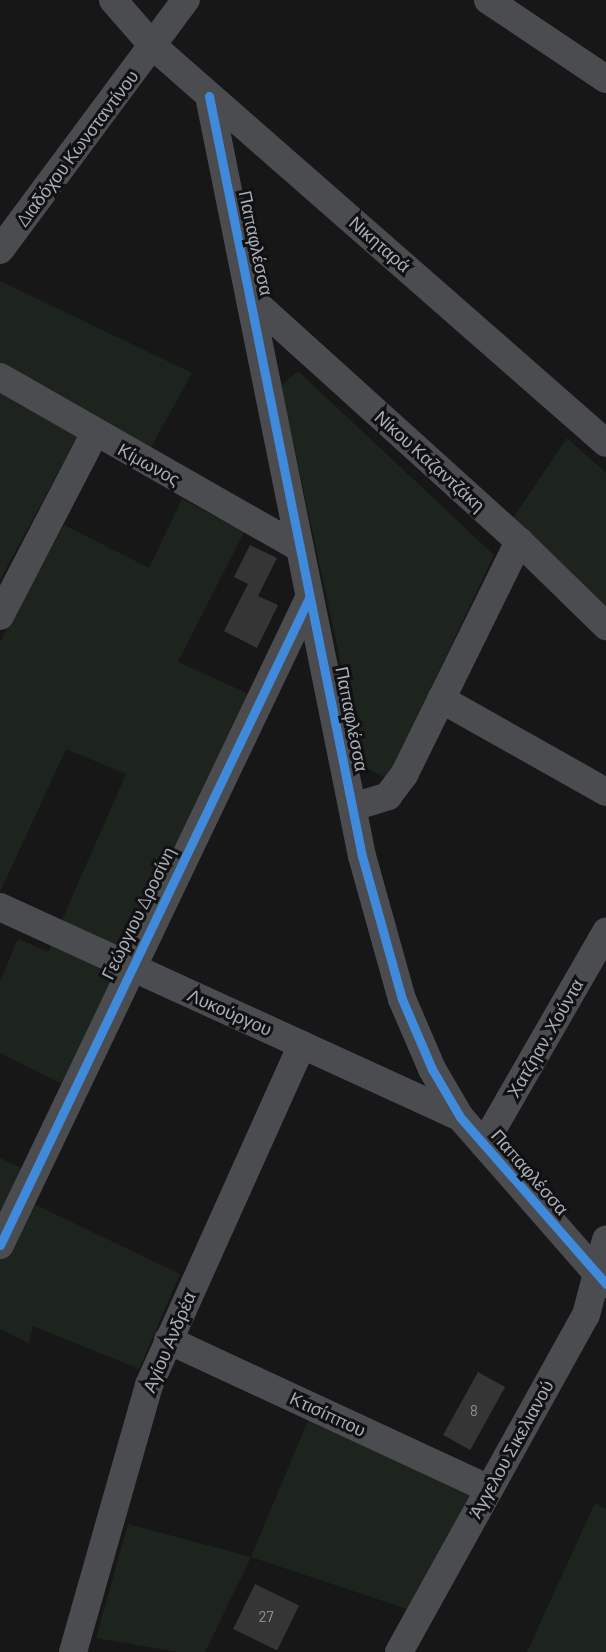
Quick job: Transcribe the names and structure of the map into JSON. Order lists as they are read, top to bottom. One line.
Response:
{"streets":{"street":["Διαδόχου Κωνσταντίνου","Παπαφλέσσα","Νικηταρά","Νίκου Καζαντζάκη","Κίμωνος","Γεώργιου Δροσίνη","Λυκούργου","Χατζηαν. Χούντα","Αγίου Ανδρέα","Κτισίππου","Άγγελου Σικελιανού"]},"crossings":[["Διαδόχου Κωνσταντίνου","Νικηταρά"],["Παπαφλέσσα","Νικηταρά"],["Παπαφλέσσα","Νίκου Καζαντζάκη"],["Παπαφλέσσα","Κίμωνος"],["Παπαφλέσσα","Γεώργιου Δροσίνη"],["Παπαφλέσσα","Λυκούργου"],["Παπαφλέσσα","Χατζηαν. Χούντα"],["Παπαφλέσσα","Άγγελου Σικελιανού"],["Γεώργιου Δροσίνη","Λυκούργου"],["Λυκούργου","Αγίου Ανδρέα"],["Αγίου Ανδρέα","Κτισίππου"],["Κτισίππου","Άγγελου Σικελιανού"]],"house_numbers":["8","27"]}
